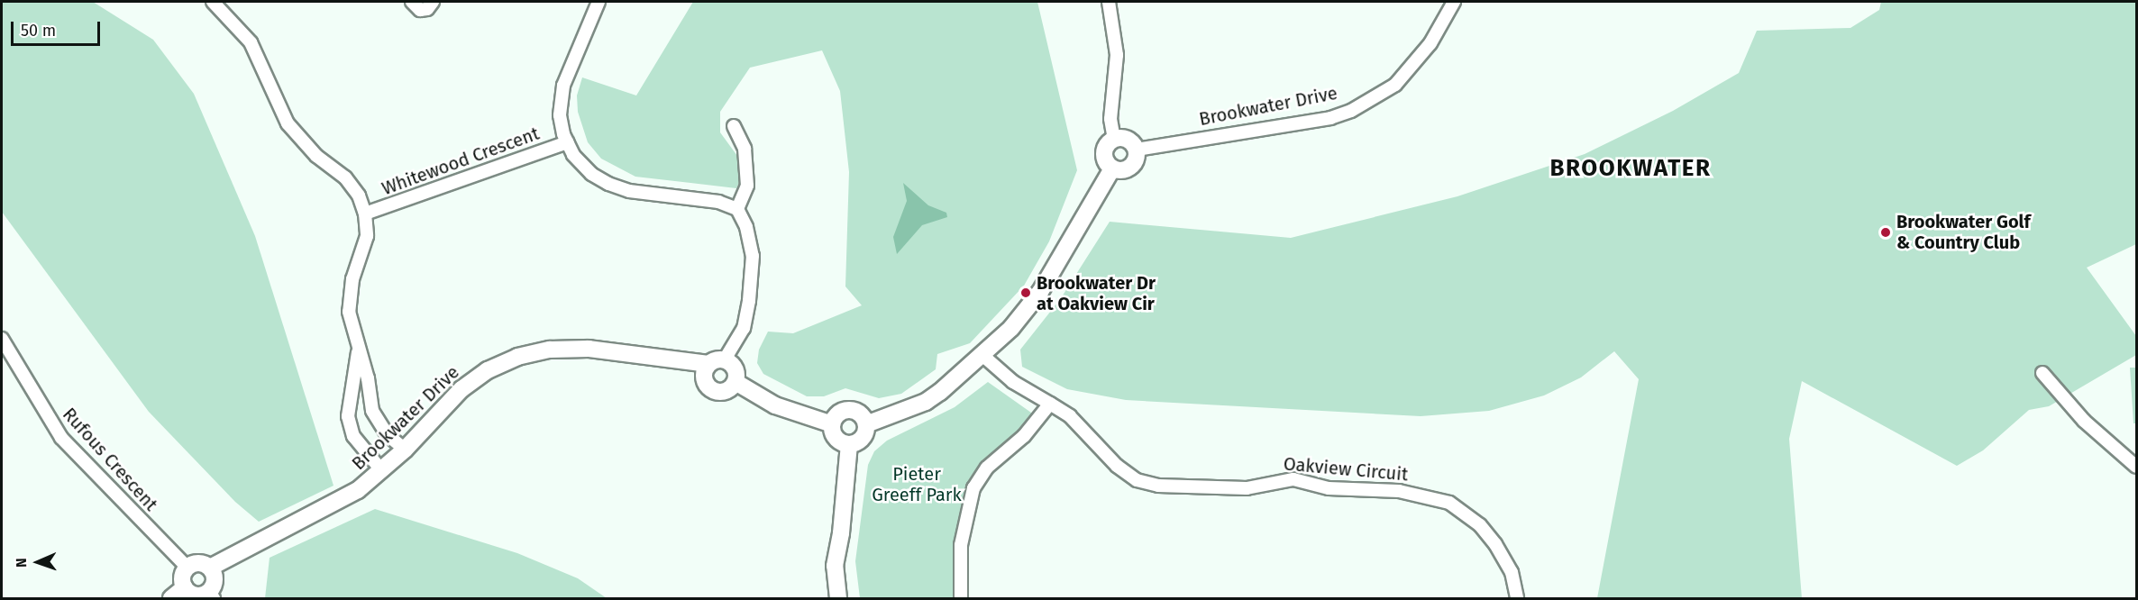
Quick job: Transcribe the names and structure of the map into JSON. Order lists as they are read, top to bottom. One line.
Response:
{"streets":{"street":["Brookwater Drive","Whitewood Crescent","Rufous Crescent","Oakview Circuit"]},"crossings":[["Brookwater Drive","Rufous Crescent"]],"districts":["BROOKWATER"],"parks":["Pieter Greeff Park"],"places":["Brookwater Golf & Country Club","Brookwater Dr at Oakview Cir"],"scale_bar":"50 m","north":"left"}
